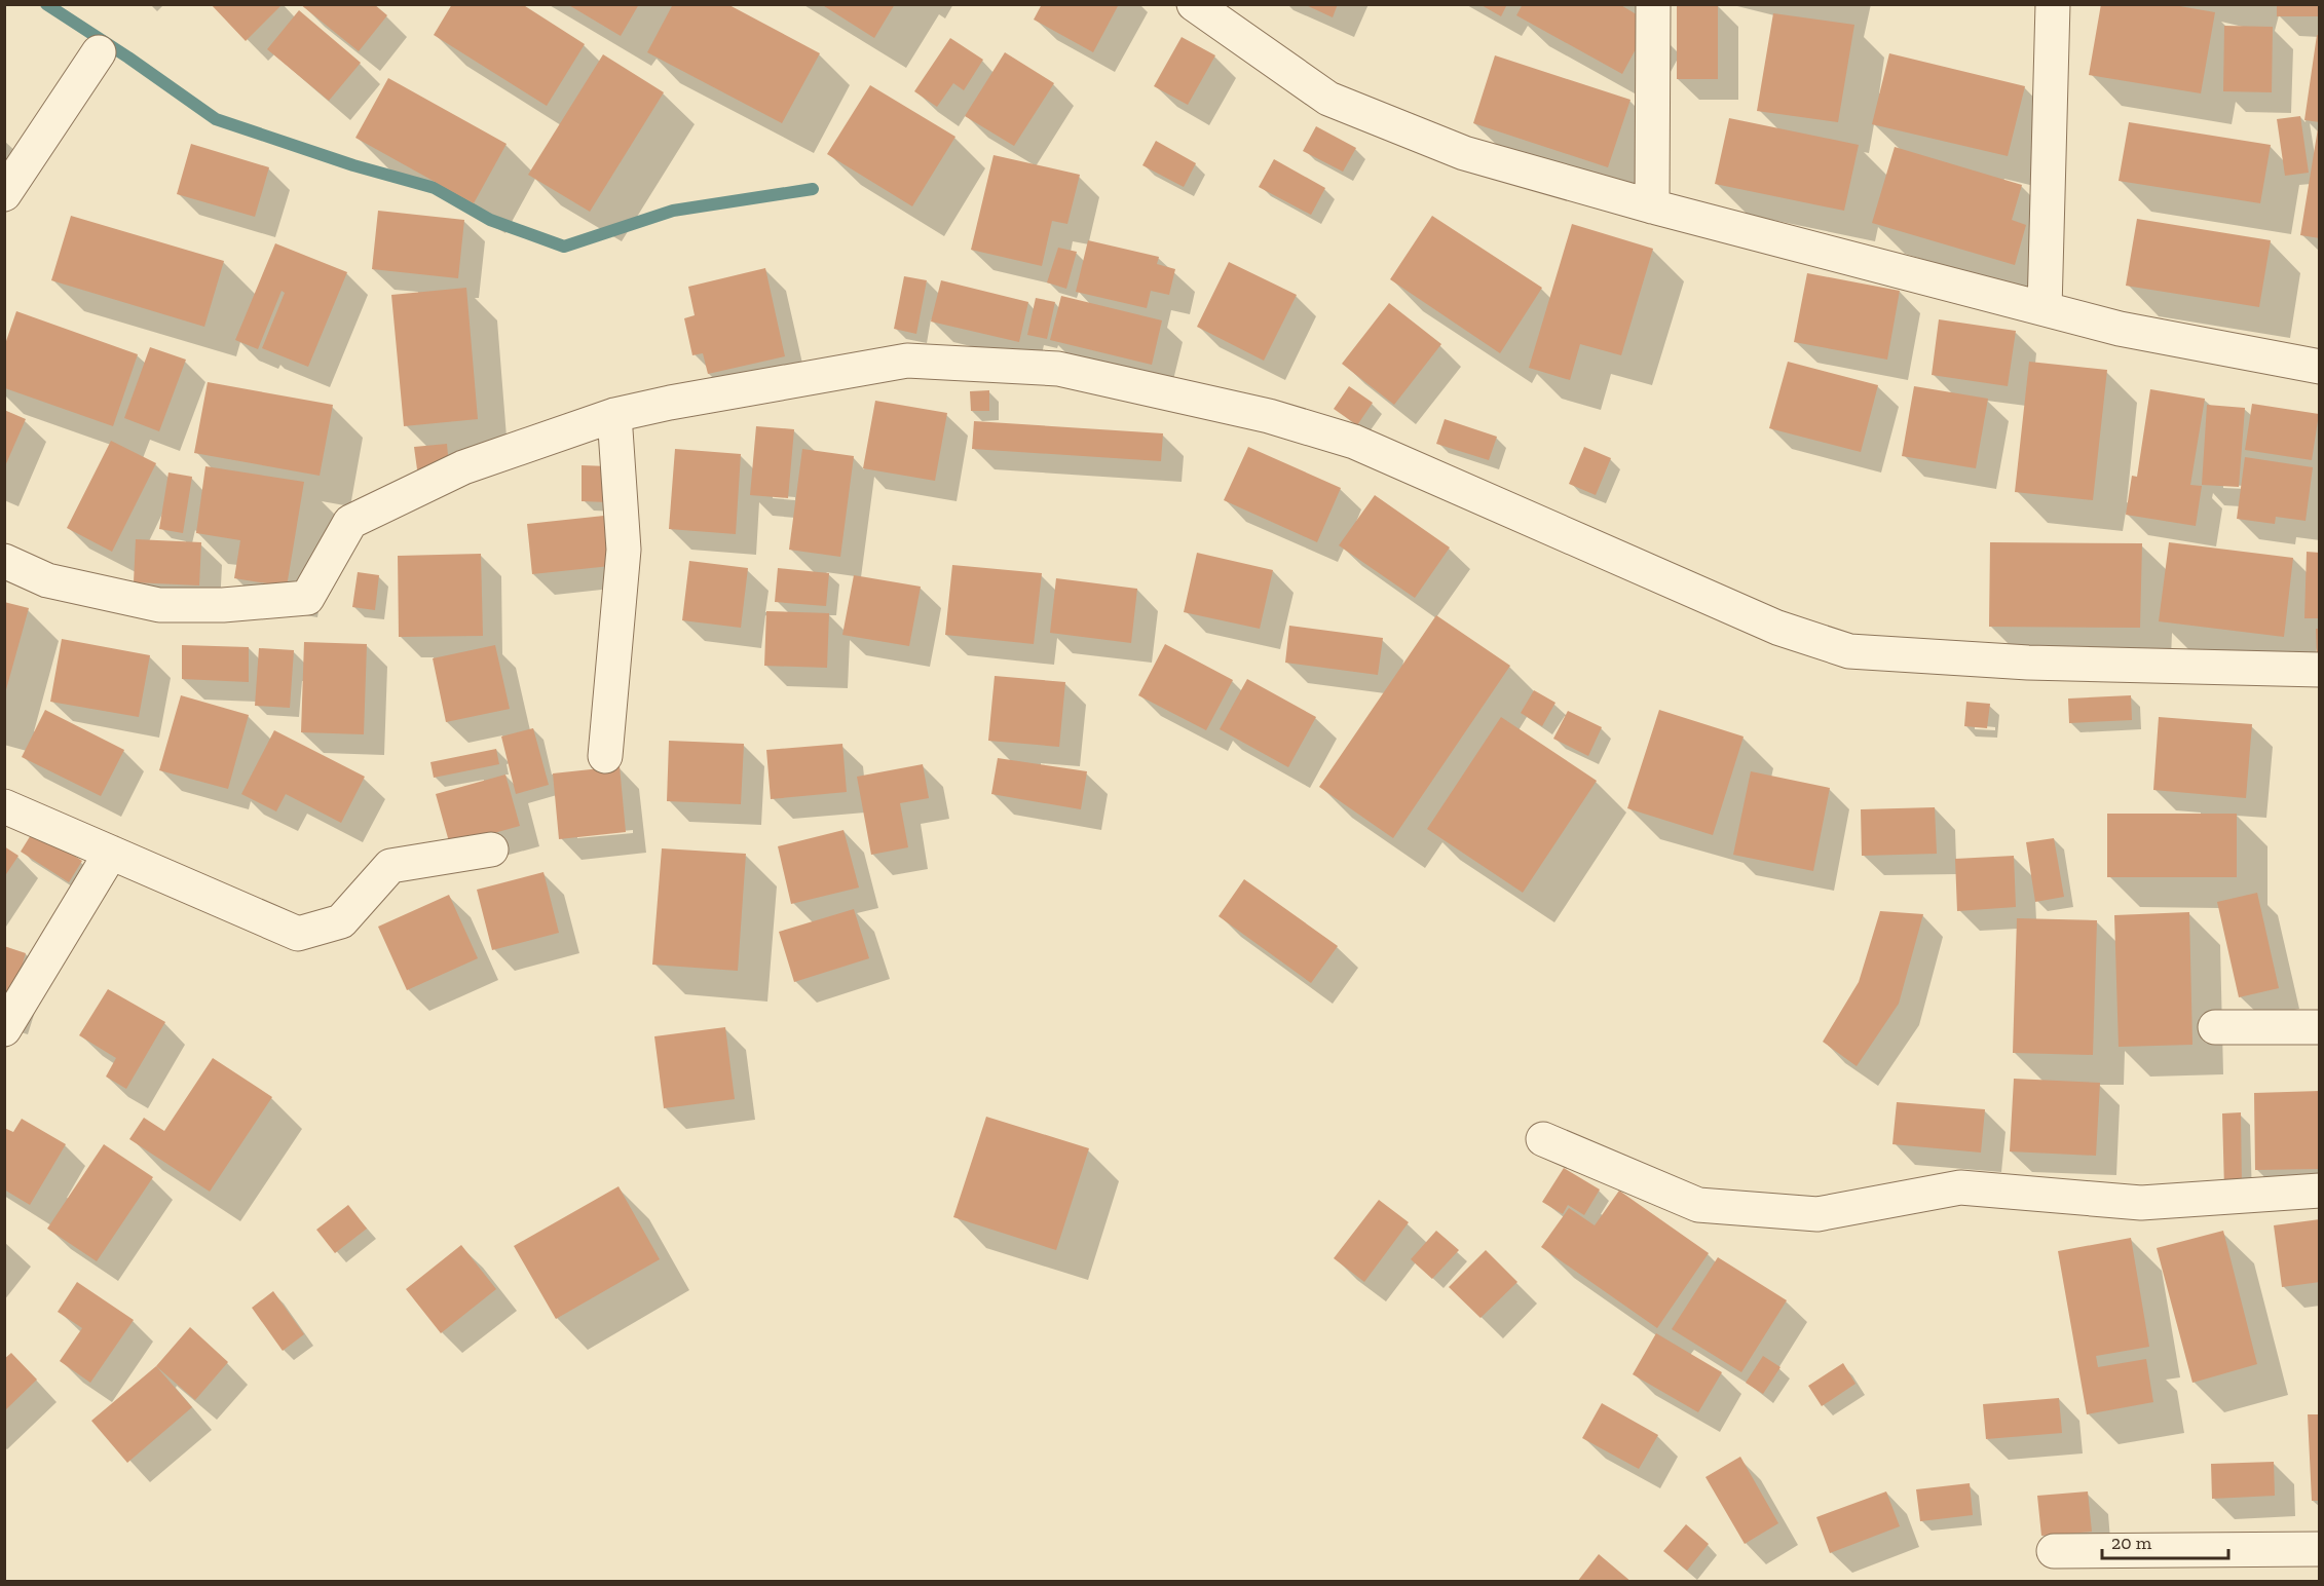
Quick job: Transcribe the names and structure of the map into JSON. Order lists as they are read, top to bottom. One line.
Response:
{"scale_bar":"20 m"}
